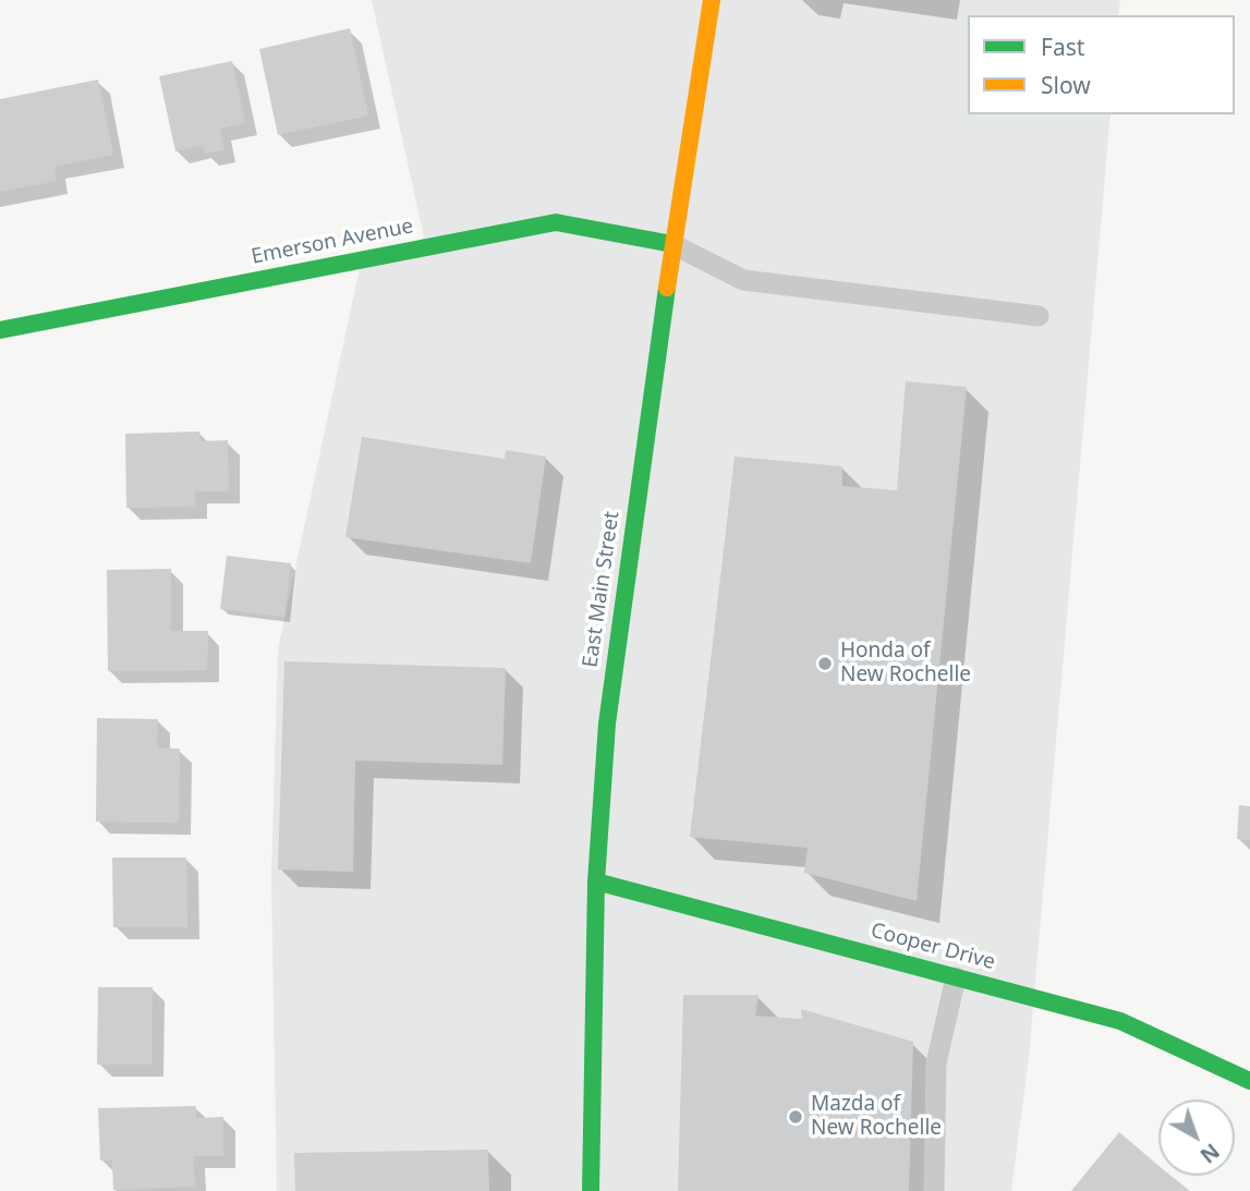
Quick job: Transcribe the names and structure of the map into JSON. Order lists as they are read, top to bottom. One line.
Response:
{"streets":{"street":["Emerson Avenue","East Main Street","Cooper Drive"]},"crossings":[["Emerson Avenue","East Main Street"],["East Main Street","Cooper Drive"]],"places":["Honda of New Rochelle","Mazda of New Rochelle"],"legend":["Fast","Slow"],"north":"bottom right"}
